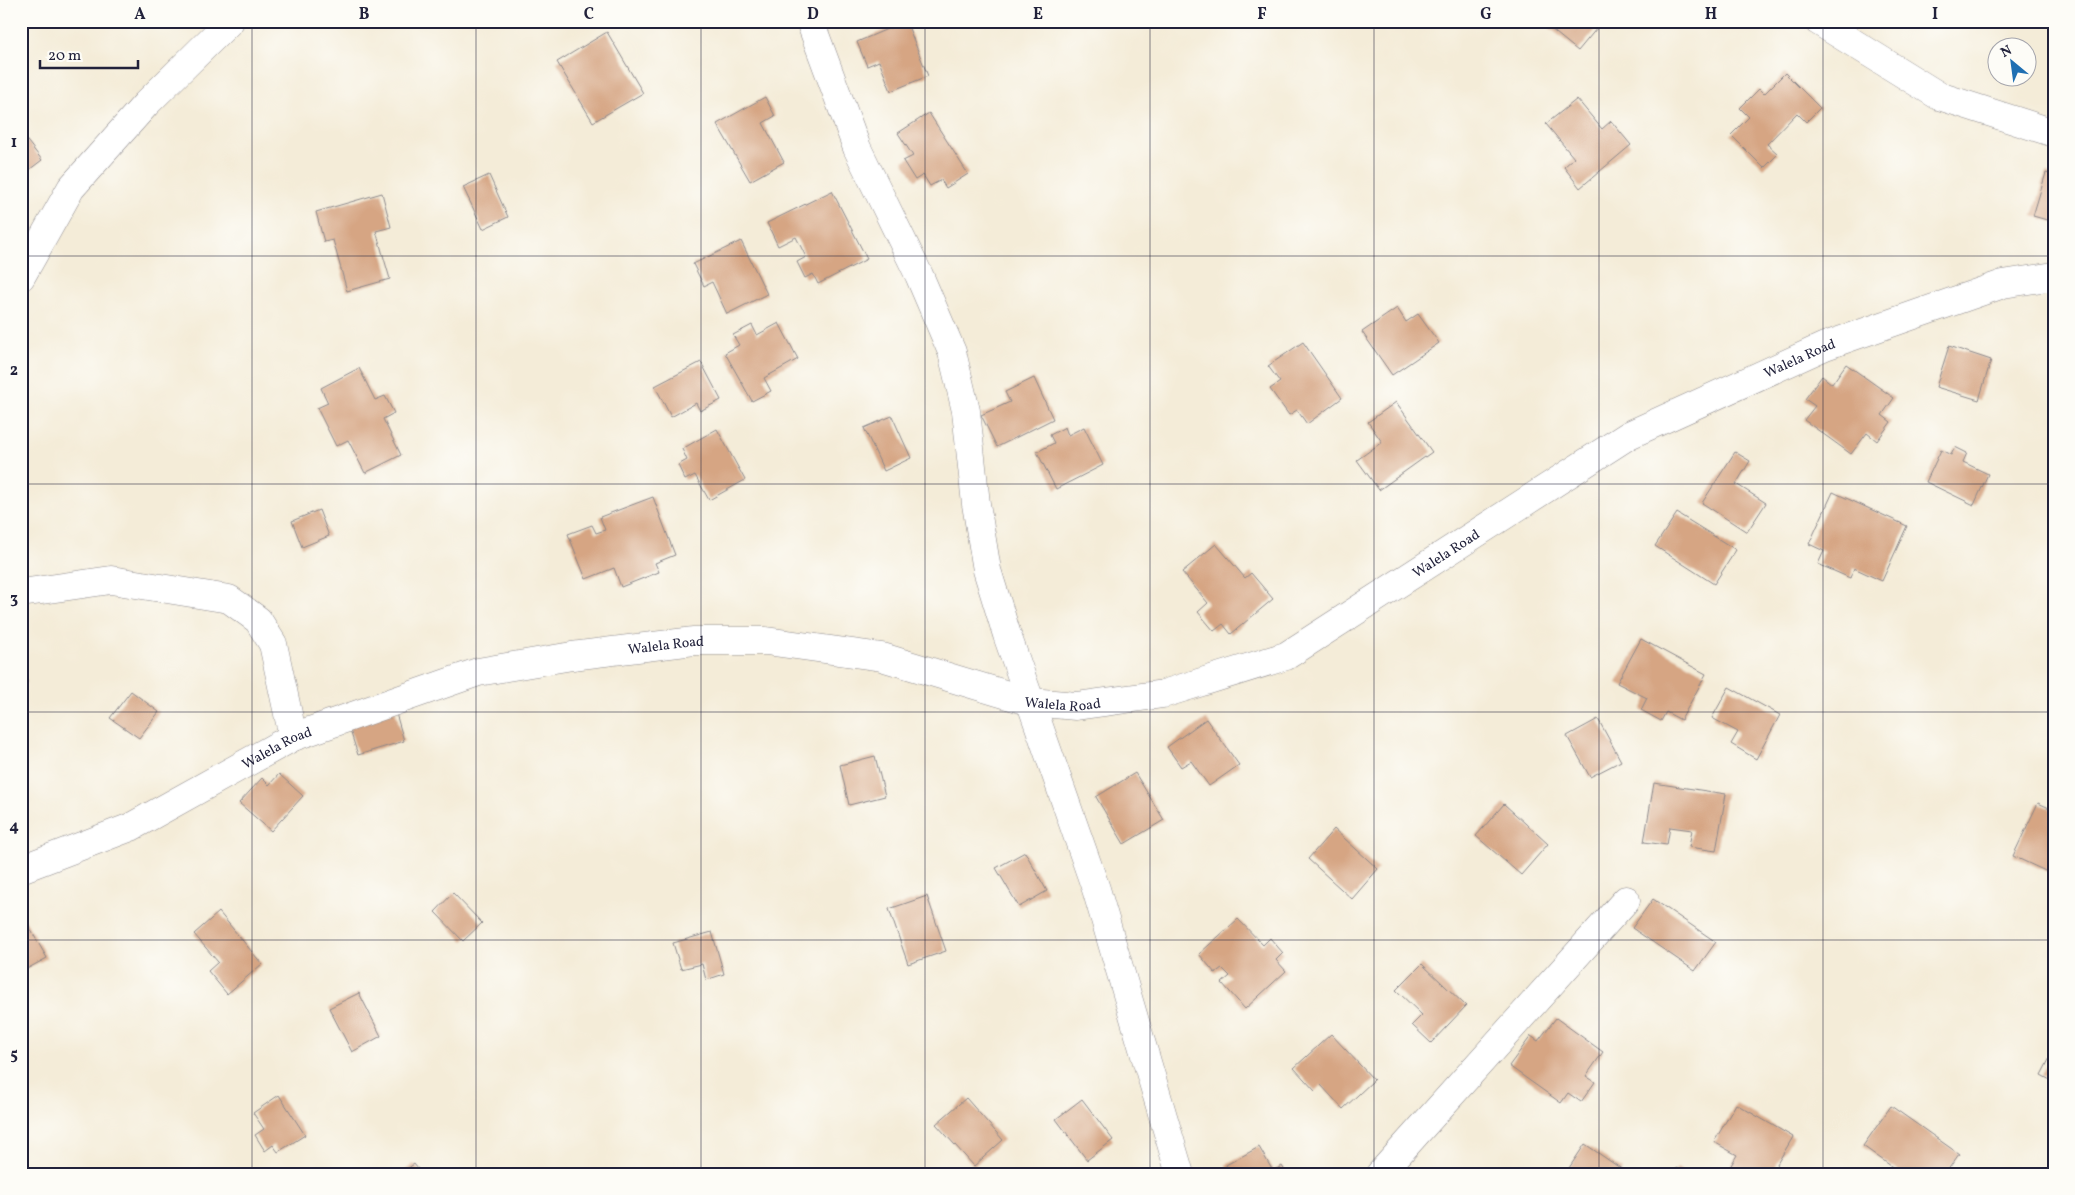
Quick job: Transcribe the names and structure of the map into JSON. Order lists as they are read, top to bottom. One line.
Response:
{"streets":{"street":["Walela Road"]},"scale_bar":"20 m","north":"top left","grid":{"columns":["A","B","C","D","E","F","G","H","I"],"rows":["1","2","3","4","5"]}}
